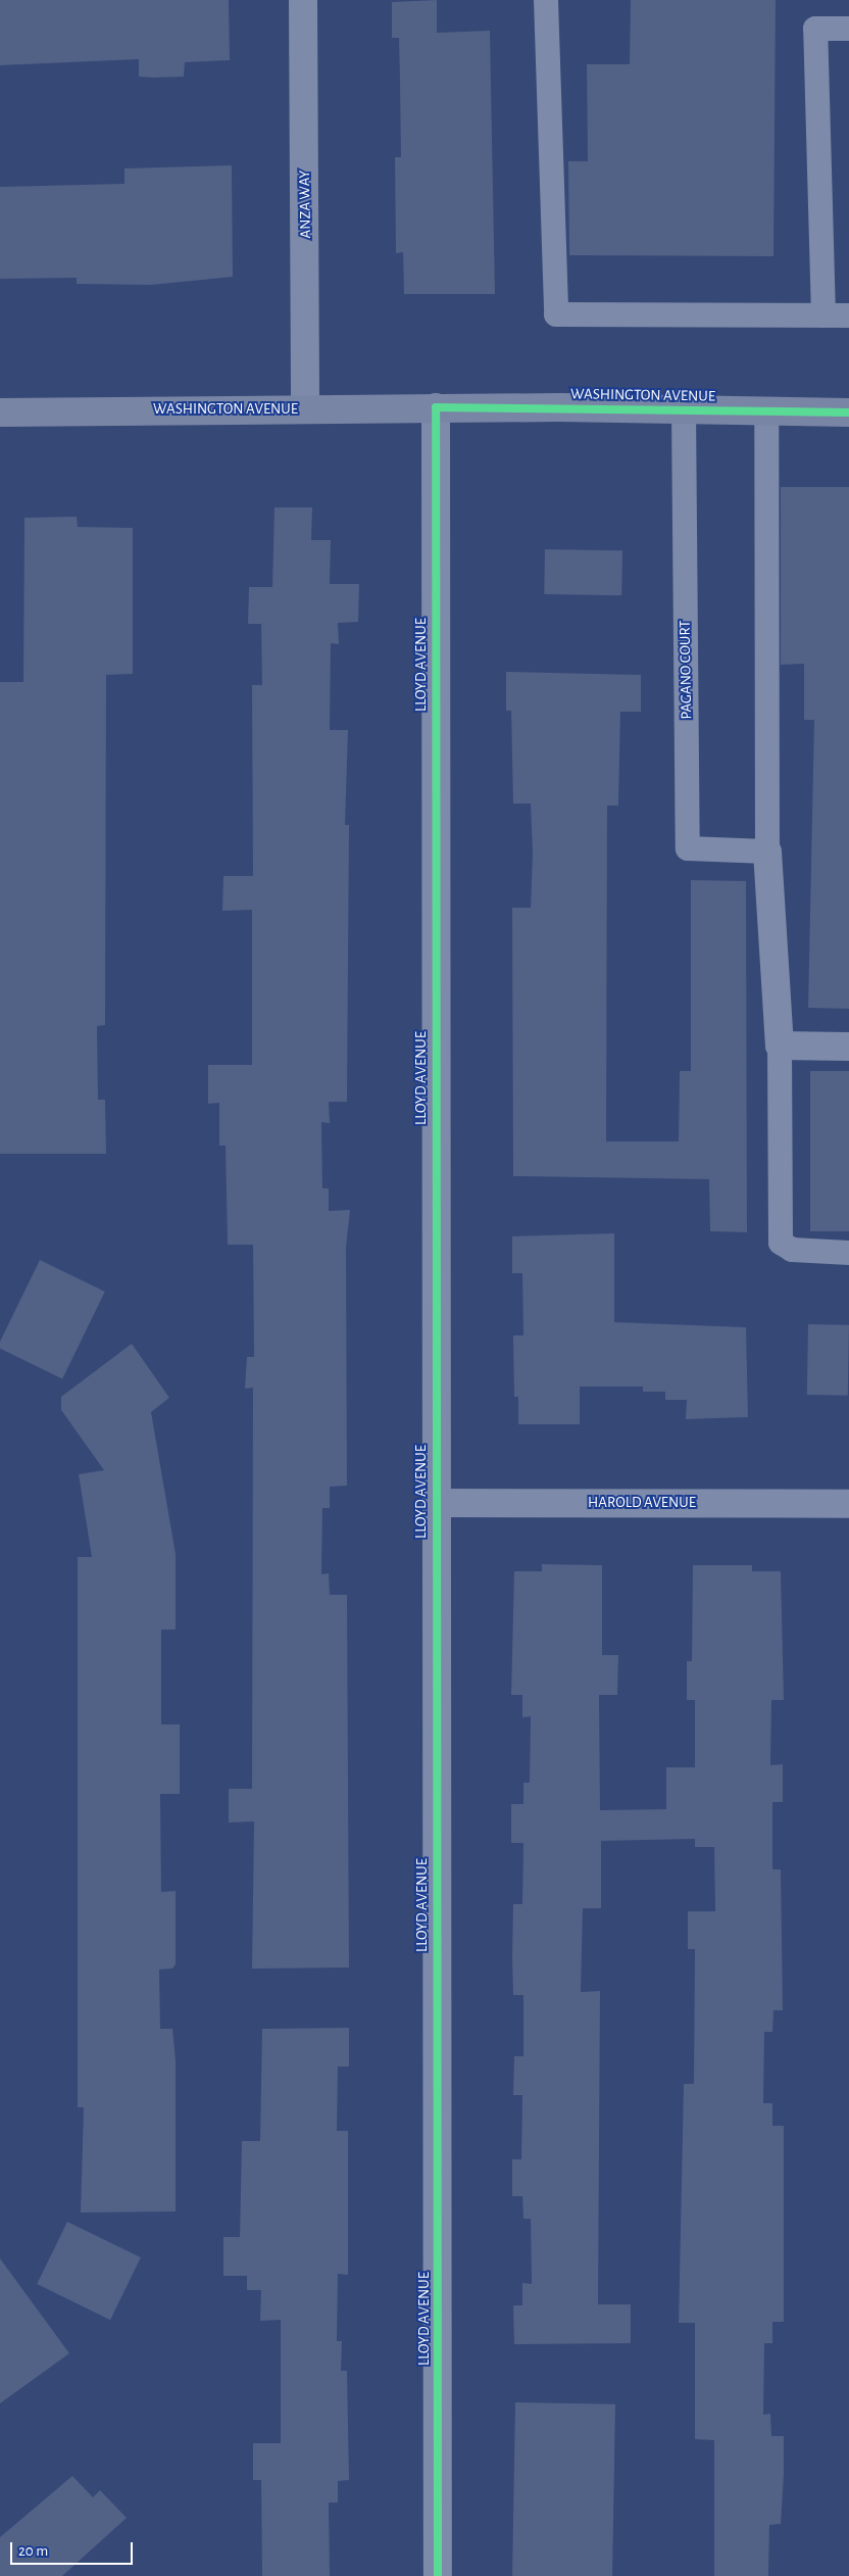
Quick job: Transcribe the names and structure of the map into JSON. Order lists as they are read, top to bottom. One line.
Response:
{"streets":{"main road":["WASHINGTON AVENUE"],"street":["ANZA WAY","LLOYD AVENUE","HAROLD AVENUE"],"lane":["PAGANO COURT"]},"crossings":[["ANZA WAY","WASHINGTON AVENUE"],["WASHINGTON AVENUE","LLOYD AVENUE"],["WASHINGTON AVENUE","PAGANO COURT"],["LLOYD AVENUE","HAROLD AVENUE"]],"scale_bar":"20 m"}
